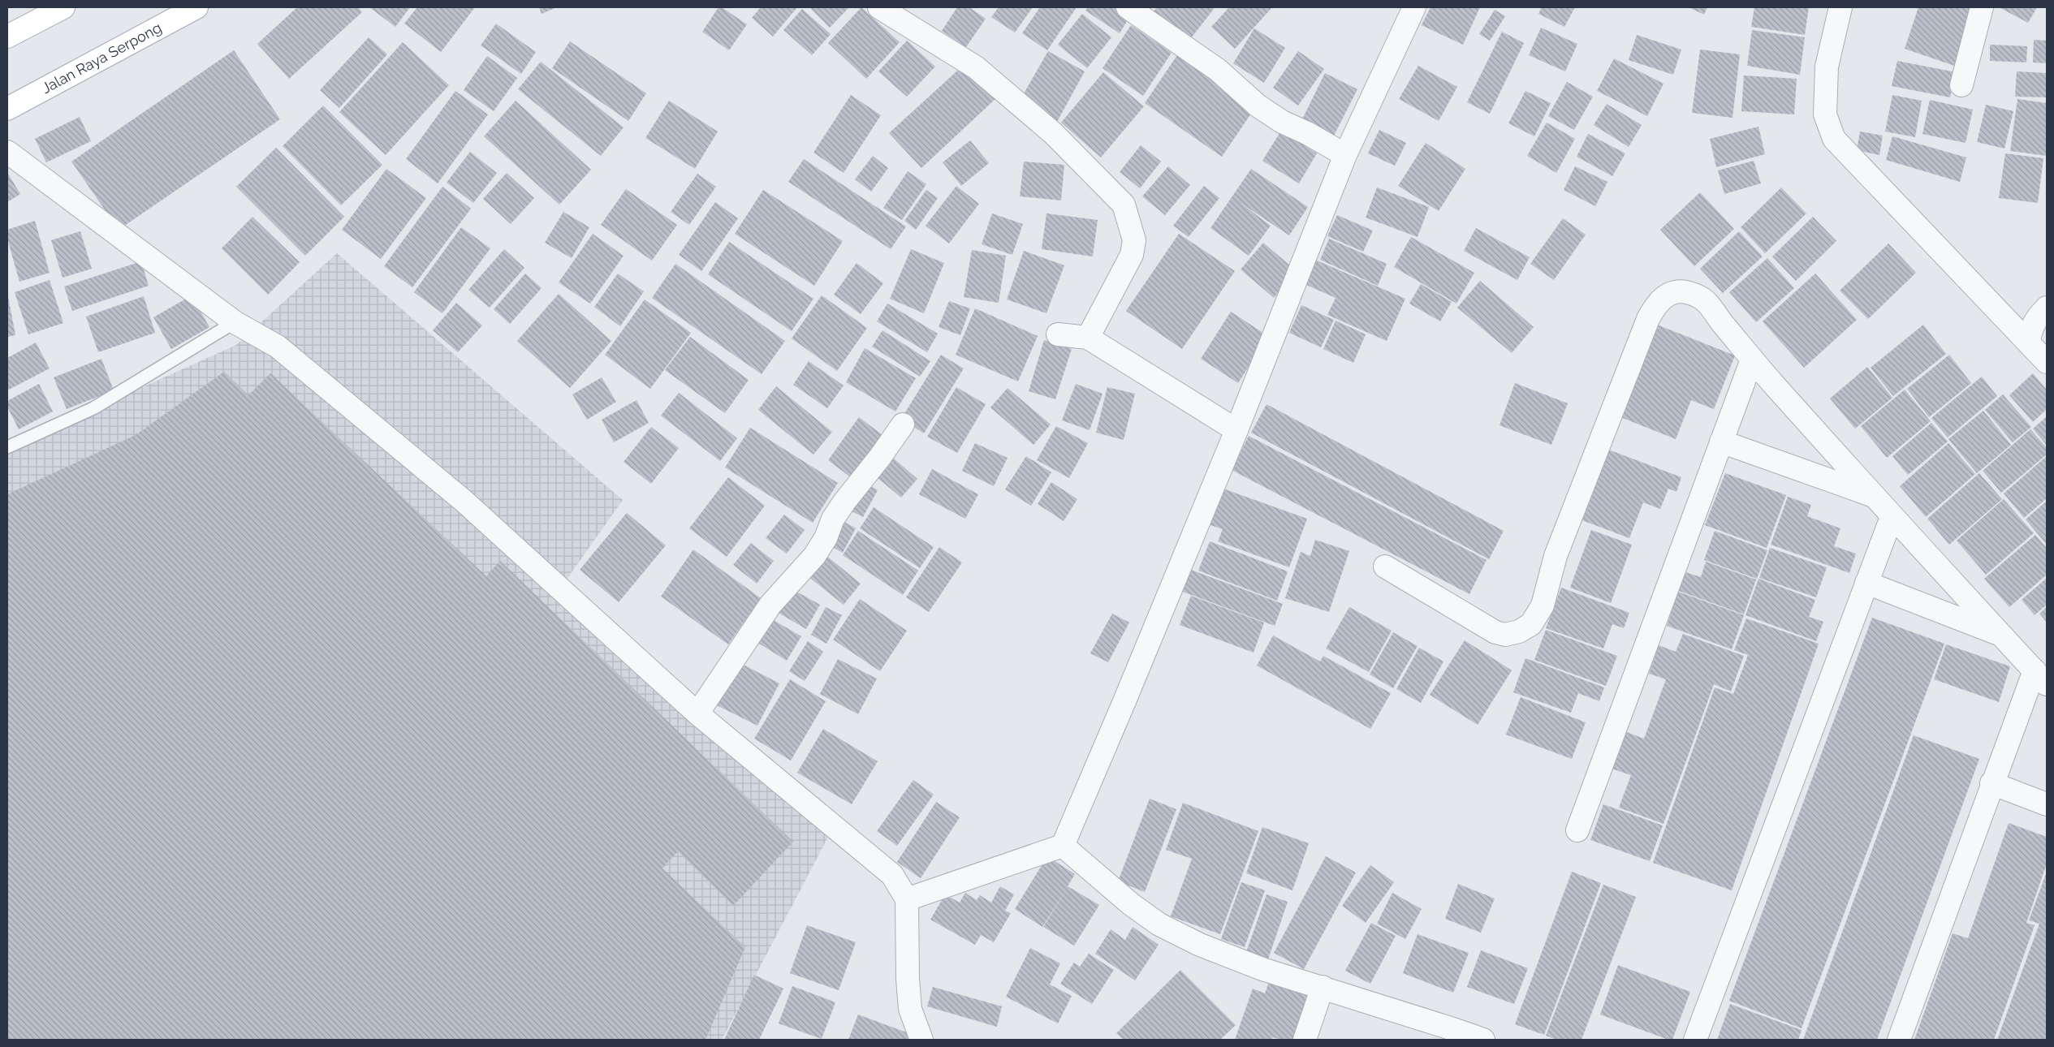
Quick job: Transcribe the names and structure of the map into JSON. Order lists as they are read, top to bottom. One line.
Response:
{"streets":{"main road":["Jalan Raya Serpong"]}}
